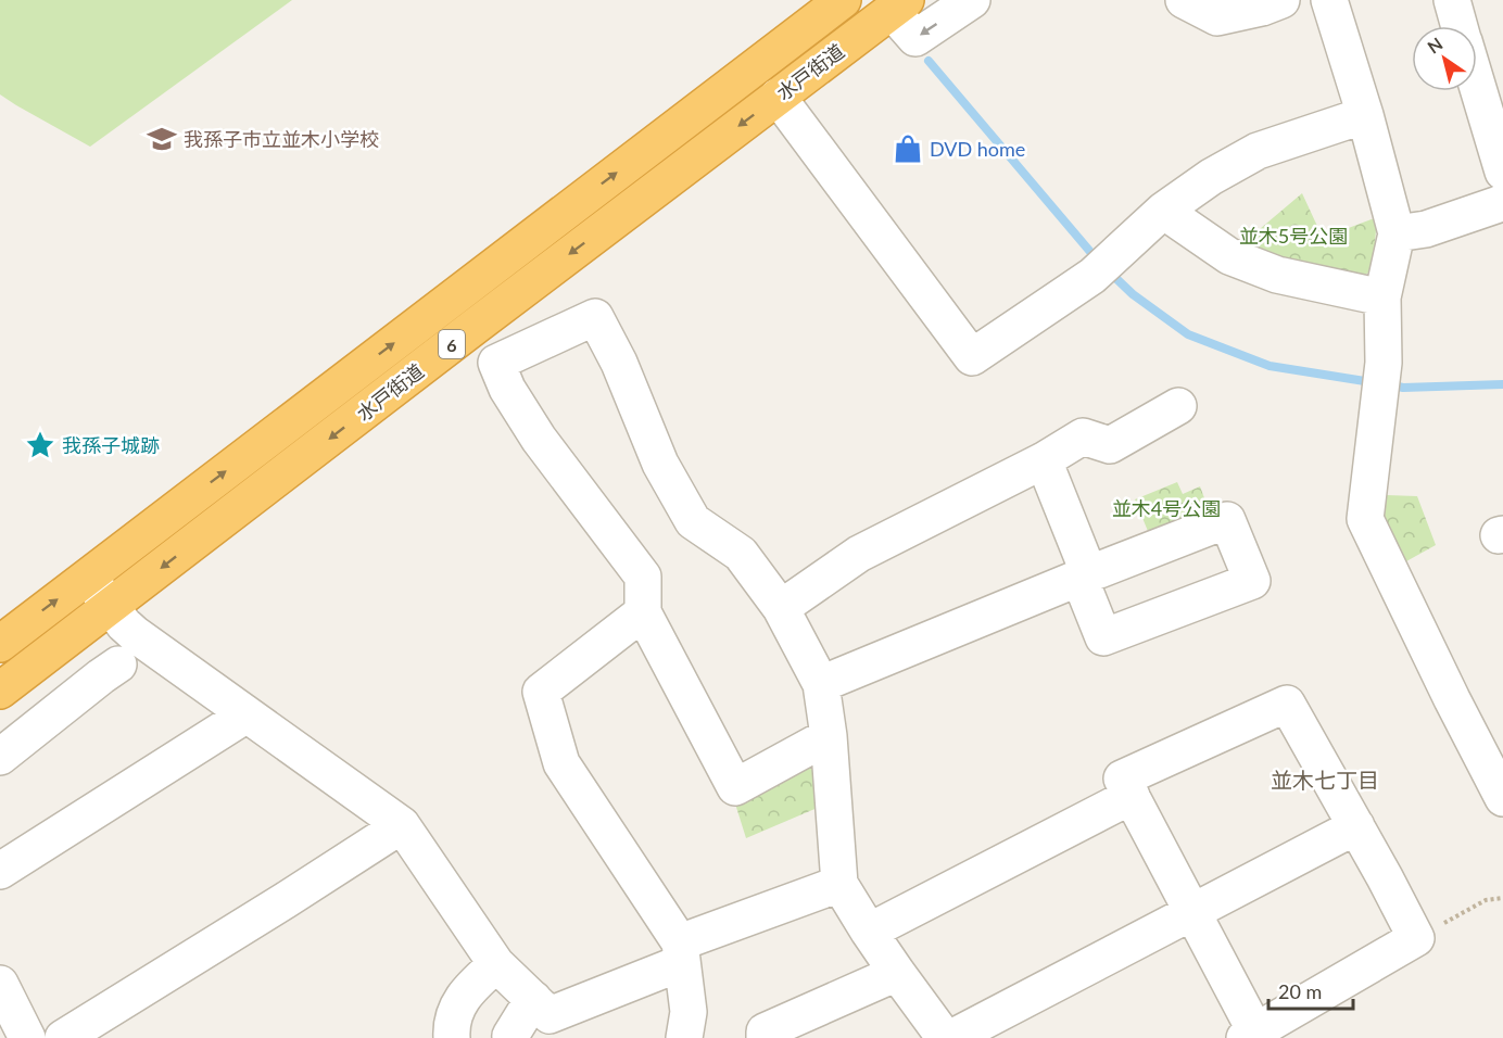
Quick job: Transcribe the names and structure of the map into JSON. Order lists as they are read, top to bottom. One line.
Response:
{"streets":{"highway":["水戸街道","6"]},"districts":["並木七丁目"],"parks":["並木5号公園","並木4号公園"],"places":{"school or university":["我孫子市立並木小学校"],"shop":["DVD home"],"place":["我孫子城跡"]},"scale_bar":"20 m","north":"top left"}
